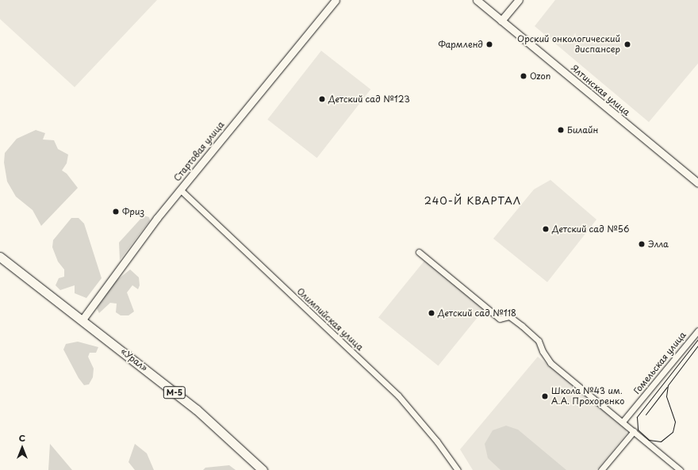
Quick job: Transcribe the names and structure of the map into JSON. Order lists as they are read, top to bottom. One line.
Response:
{"streets":{"main road":["Ялтинская улица","Стартовая улица","«Урал»","М-5"],"street":["Олимпийская улица","Гомельская улица"]},"crossings":[["Стартовая улица","Олимпийская улица"],["Стартовая улица","«Урал»"]],"districts":["240-Й КВАРТАЛ"],"places":["Фармленд","Орский онкологический диспансер","Ozon","Детский сад №123","Билайн","Фриз","Детский сад №56","Элла","Детский сад №118","Школа №43 им. А.А. Прохоренко"],"north":"top"}
